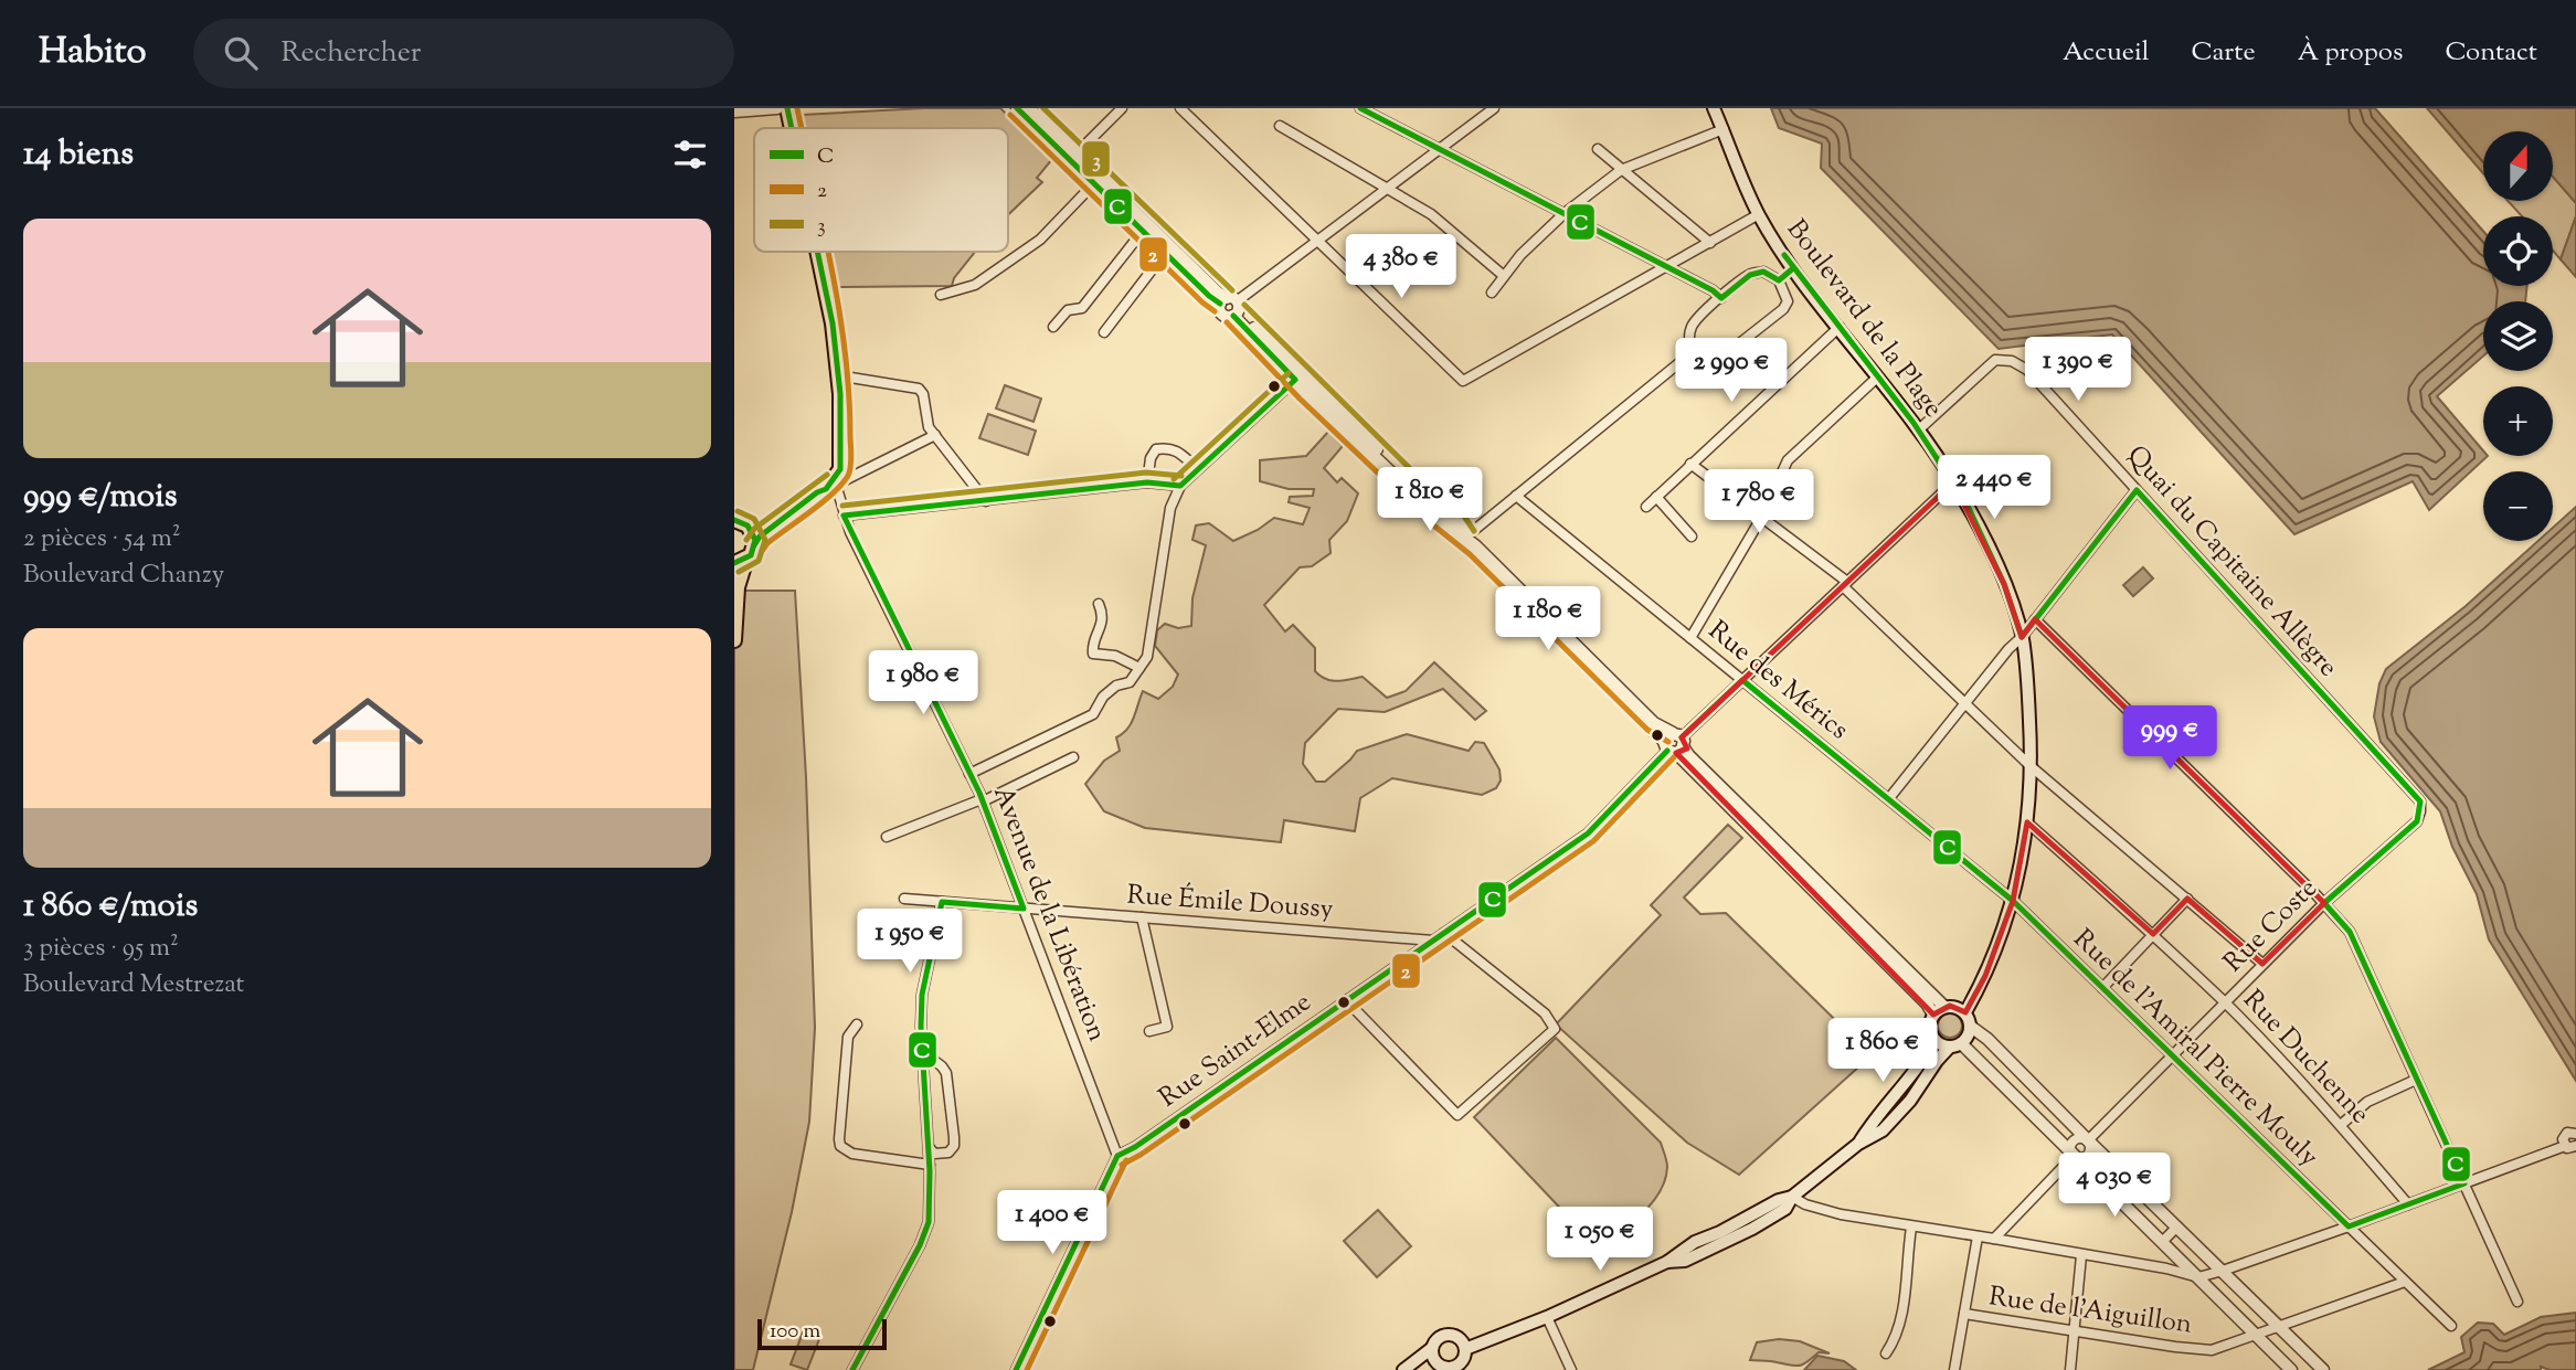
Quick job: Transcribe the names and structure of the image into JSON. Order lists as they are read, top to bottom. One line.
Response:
{"streets":{"main road":["Boulevard de la Plage","Avenue de la Libération"],"street":["Quai du Capitaine Allègre","Rue des Mérics","Rue Émile Doussy","Rue Coste","Rue de l'Amiral Pierre Mouly","Rue Saint-Elme","Rue Duchenne","Rue de l'Aiguillon"]},"crossings":[["Boulevard de la Plage","Quai du Capitaine Allègre"],["Boulevard de la Plage","Rue des Mérics"],["Boulevard de la Plage","Rue de l'Amiral Pierre Mouly"],["Boulevard de la Plage","Rue Saint-Elme"],["Boulevard de la Plage","Rue Duchenne"],["Quai du Capitaine Allègre","Rue Coste"],["Rue des Mérics","Rue de l'Amiral Pierre Mouly"],["Rue des Mérics","Rue Saint-Elme"],["Rue Émile Doussy","Avenue de la Libération"],["Rue Émile Doussy","Rue Saint-Elme"],["Avenue de la Libération","Rue Saint-Elme"],["Rue Coste","Rue de l'Amiral Pierre Mouly"],["Rue Coste","Rue Duchenne"]],"lines":["transit line C","transit line 2","transit line 3"],"legend":["C","2","3"],"scale_bar":"100 m","north":"top","page":{"header":"Habito","search":"Rechercher","nav":["Accueil","Carte","À propos","Contact"],"heading":"14 biens","map_buttons":["+","−"],"list":[{"name":"999 €/mois","note":"2 pièces · 54 m² · Boulevard Chanzy"},{"name":"1 860 €/mois","note":"3 pièces · 95 m² · Boulevard Mestrezat"}],"price":["4 380 €","1 390 €","2 990 €","2 440 €","1 810 €","1 780 €","1 180 €","1 980 €","999 €","1 950 €","1 860 €","4 030 €","1 400 €","1 050 €"],"scale":"100 m"}}
